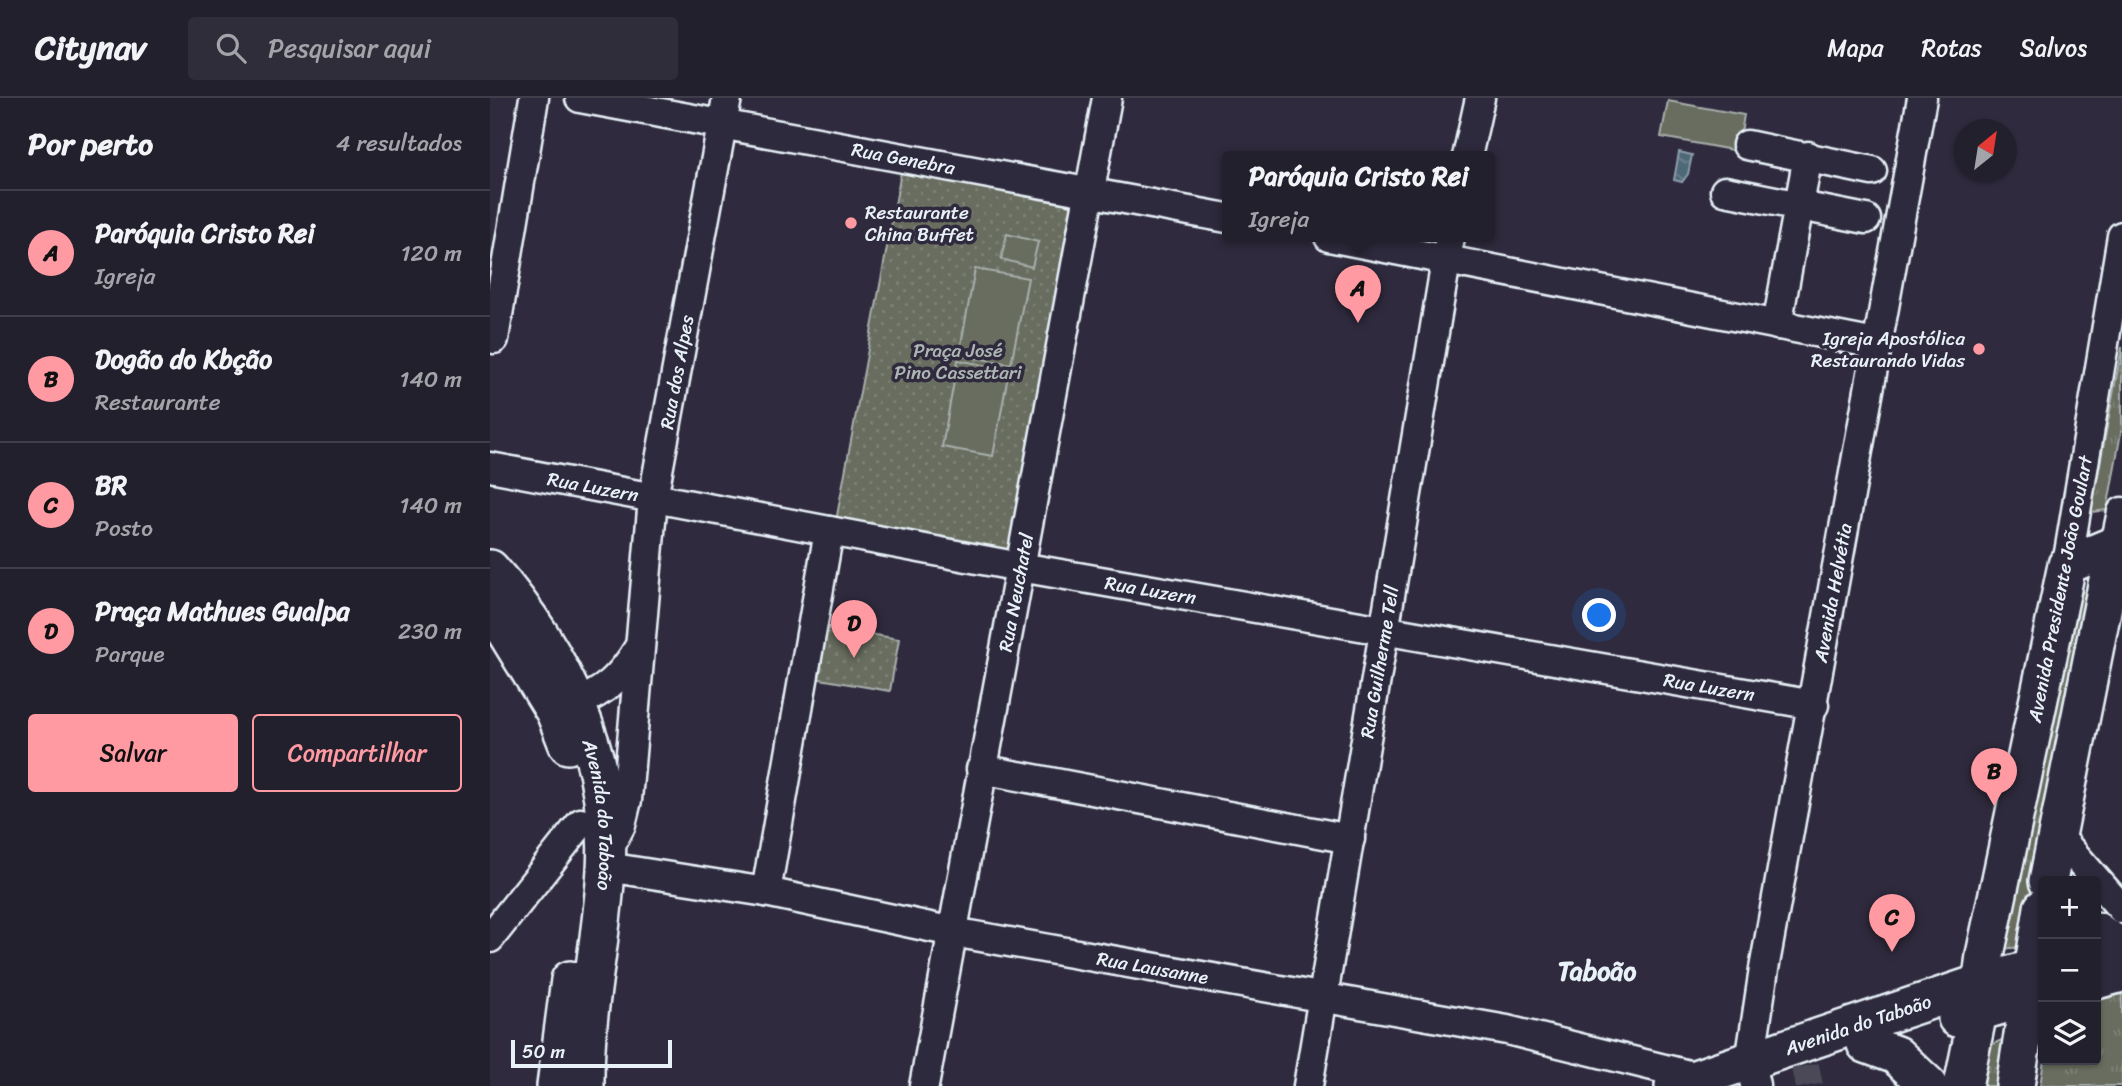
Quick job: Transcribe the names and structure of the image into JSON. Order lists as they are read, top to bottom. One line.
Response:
{"streets":{"main road":["Avenida Presidente João Goulart","Avenida do Taboão"],"street":["Rua Genebra","Rua dos Alpes","Rua Luzern","Rua Neuchatel","Avenida Helvétia","Rua Guilherme Tell","Rua Lausanne"]},"crossings":[["Rua Genebra","Rua dos Alpes"],["Rua Genebra","Rua Neuchatel"],["Rua dos Alpes","Rua Luzern"],["Rua dos Alpes","Avenida do Taboão"],["Rua dos Alpes","Rua Lausanne"],["Rua Luzern","Rua Neuchatel"],["Rua Luzern","Avenida Helvétia"],["Rua Luzern","Rua Guilherme Tell"],["Avenida Presidente João Goulart","Avenida do Taboão"],["Rua Neuchatel","Rua Lausanne"],["Avenida Helvétia","Avenida do Taboão"],["Rua Guilherme Tell","Rua Lausanne"],["Avenida do Taboão","Rua Lausanne"]],"districts":["Taboão"],"parks":["Praça José Pino Cassettari"],"places":["Restaurante China Buffet","Igreja Apostólica Restaurando Vidas"],"scale_bar":"50 m","north":"top right","page":{"header":"Citynav","search":"Pesquisar aqui","nav":["Mapa","Rotas","Salvos"],"heading":["Por perto","4 resultados"],"popup":["Paróquia Cristo Rei","Igreja"],"list":[{"mark":"A","name":"Paróquia Cristo Rei","note":"Igreja","value":"120 m"},{"mark":"B","name":"Dogão do Kbção","note":"Restaurante","value":"140 m"},{"mark":"C","name":"BR","note":"Posto","value":"140 m"},{"mark":"D","name":"Praça Mathues Gualpa","note":"Parque","value":"230 m"}],"pins":["A","D","B","C"],"buttons":["Salvar","Compartilhar"],"map_buttons":["+","−"],"scale":"50 m"}}
